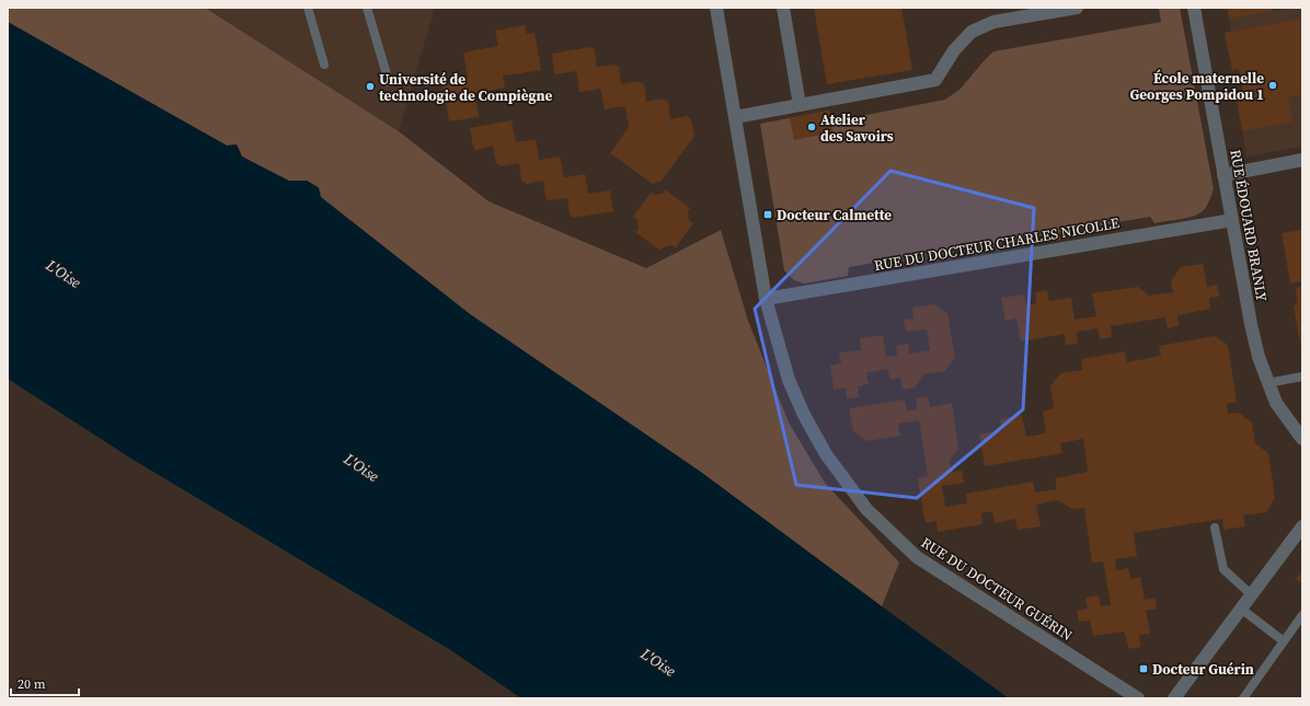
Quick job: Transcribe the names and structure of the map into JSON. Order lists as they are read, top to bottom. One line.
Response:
{"streets":{"street":["RUE ÉDOUARD BRANLY","RUE DU DOCTEUR CHARLES NICOLLE","RUE DU DOCTEUR GUÉRIN"]},"crossings":[["RUE ÉDOUARD BRANLY","RUE DU DOCTEUR CHARLES NICOLLE"],["RUE DU DOCTEUR CHARLES NICOLLE","RUE DU DOCTEUR GUÉRIN"]],"water":["L'Oise"],"places":{"other":["École maternelle Georges Pompidou 1","Université de technologie de Compiègne","Atelier des Savoirs"],"transit":["Docteur Calmette","Docteur Guérin"]},"scale_bar":"20 m"}
